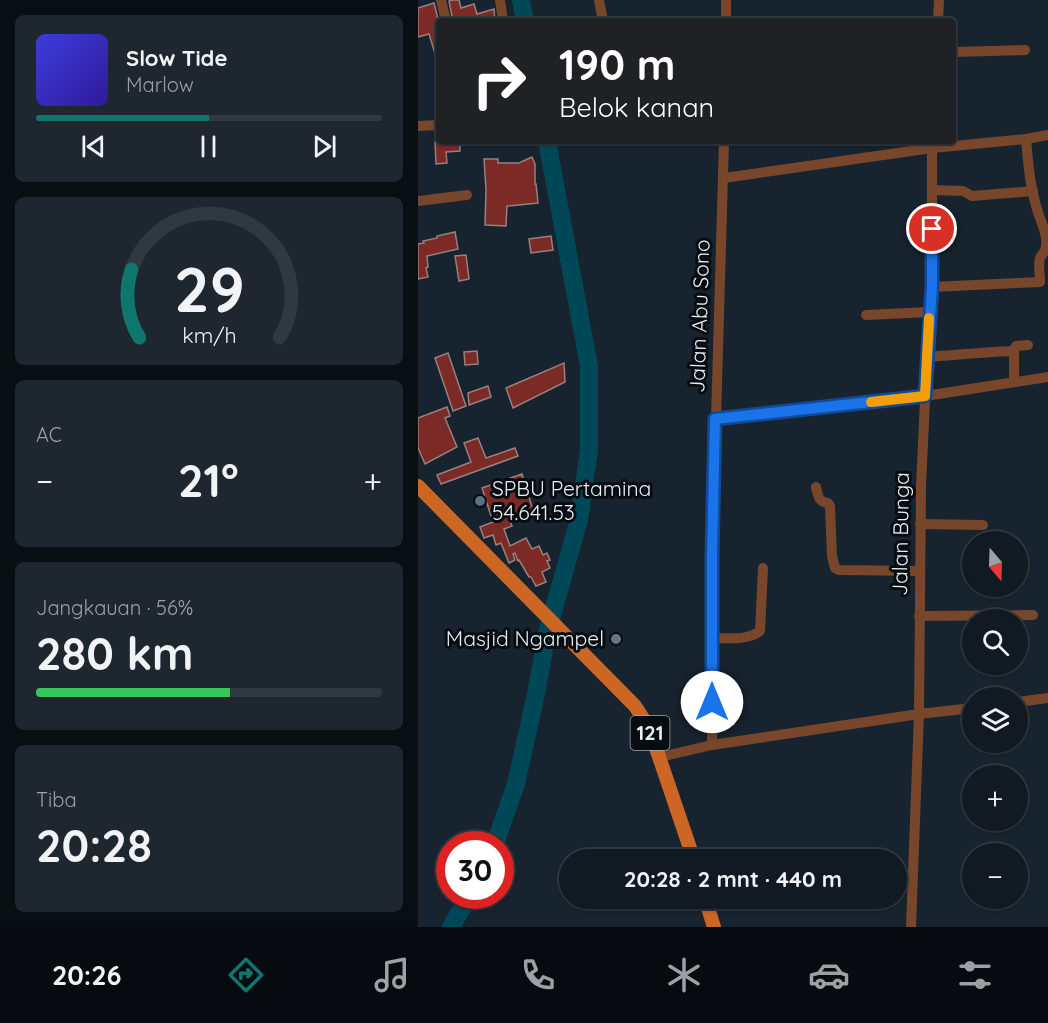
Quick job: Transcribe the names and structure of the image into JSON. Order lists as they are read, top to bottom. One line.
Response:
{"streets":{"main road":["121"],"street":["Jalan Abu Sono","Jalan Bunga"]},"places":["SPBU Pertamina 54.641.53","Masjid Ngampel"],"north":"bottom","page":{"turn":["190 m","Belok kanan"],"song":["Slow Tide","Marlow"],"tile":["AC",["Jangkauan · 56%","280 km"],["Tiba","20:28"]],"heat":["−","21°","+"],"map_buttons":["+","−"],"limit":"30","trip":"20:28 · 2 mnt · 440 m","tabs":"20:26","gauge":["29","km/h"]}}
